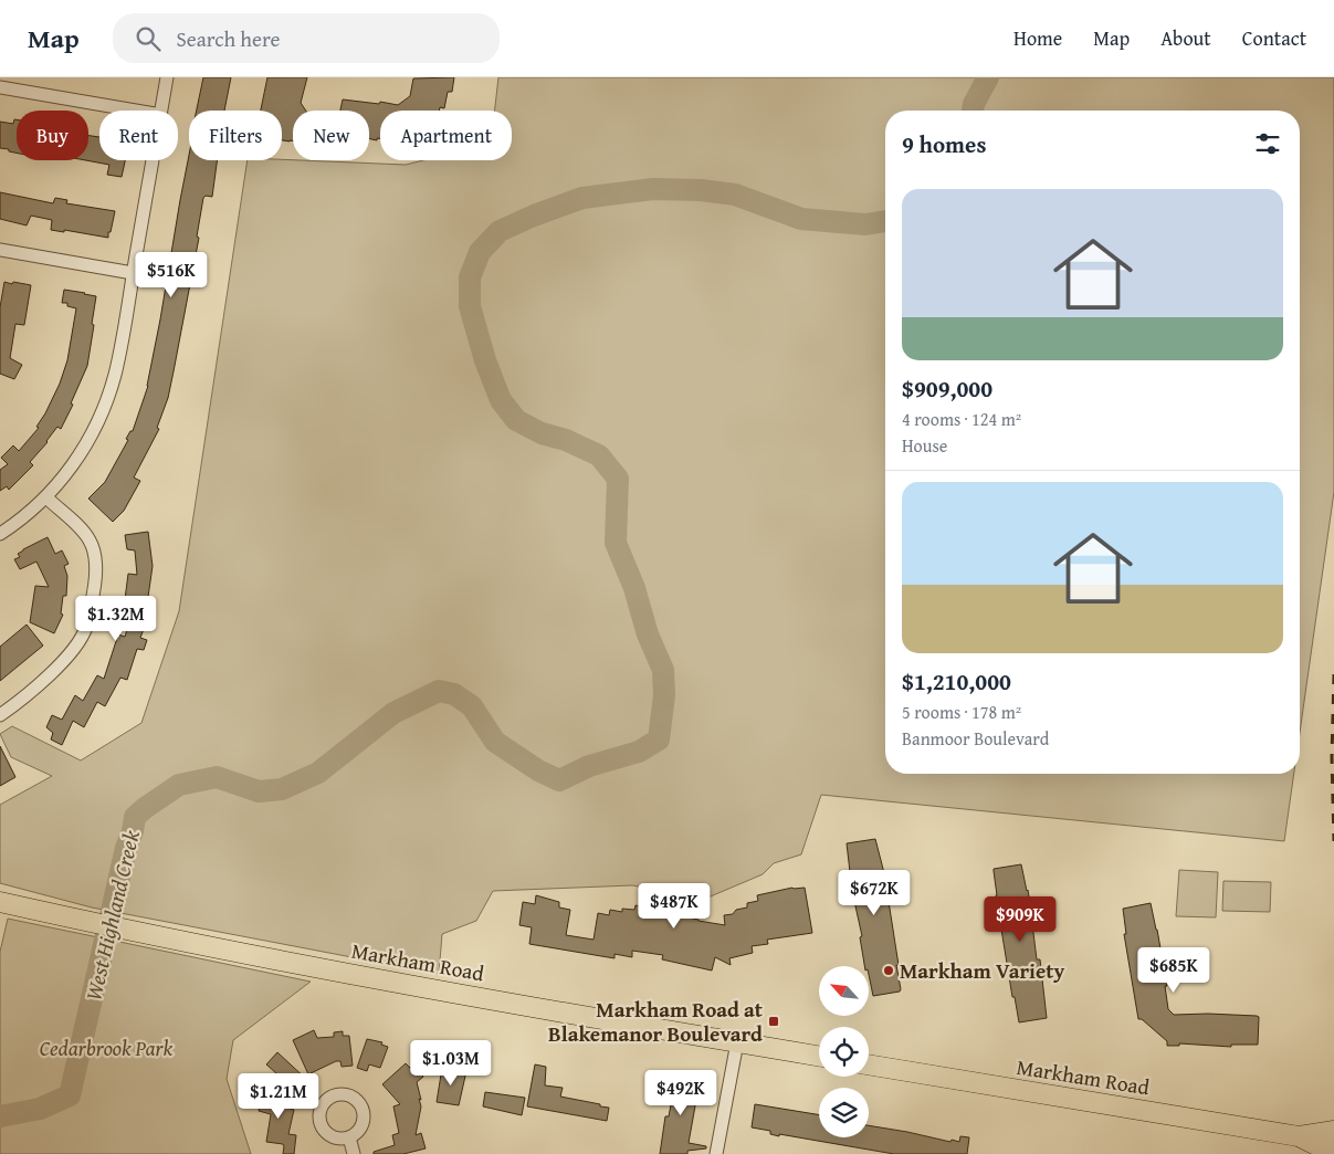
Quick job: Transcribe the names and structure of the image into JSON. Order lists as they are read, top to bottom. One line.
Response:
{"streets":{"main road":["Markham Road"]},"water":["West Highland Creek"],"parks":["Cedarbrook Park"],"places":{"other":["Markham Variety"],"transit":["Markham Road at Blakemanor Boulevard"]},"north":"top left","page":{"header":"Map","search":"Search here","nav":["Home","Map","About","Contact"],"chip":["Buy","Rent","Filters","New","Apartment"],"heading":"9 homes","list":[{"name":"$909,000","note":"4 rooms · 124 m² · House"},{"name":"$1,210,000","note":"5 rooms · 178 m² · Banmoor Boulevard"}],"price":["$516K","$1.32M","$672K","$487K","$909K","$685K","$1.03M","$492K","$1.21M"]}}
